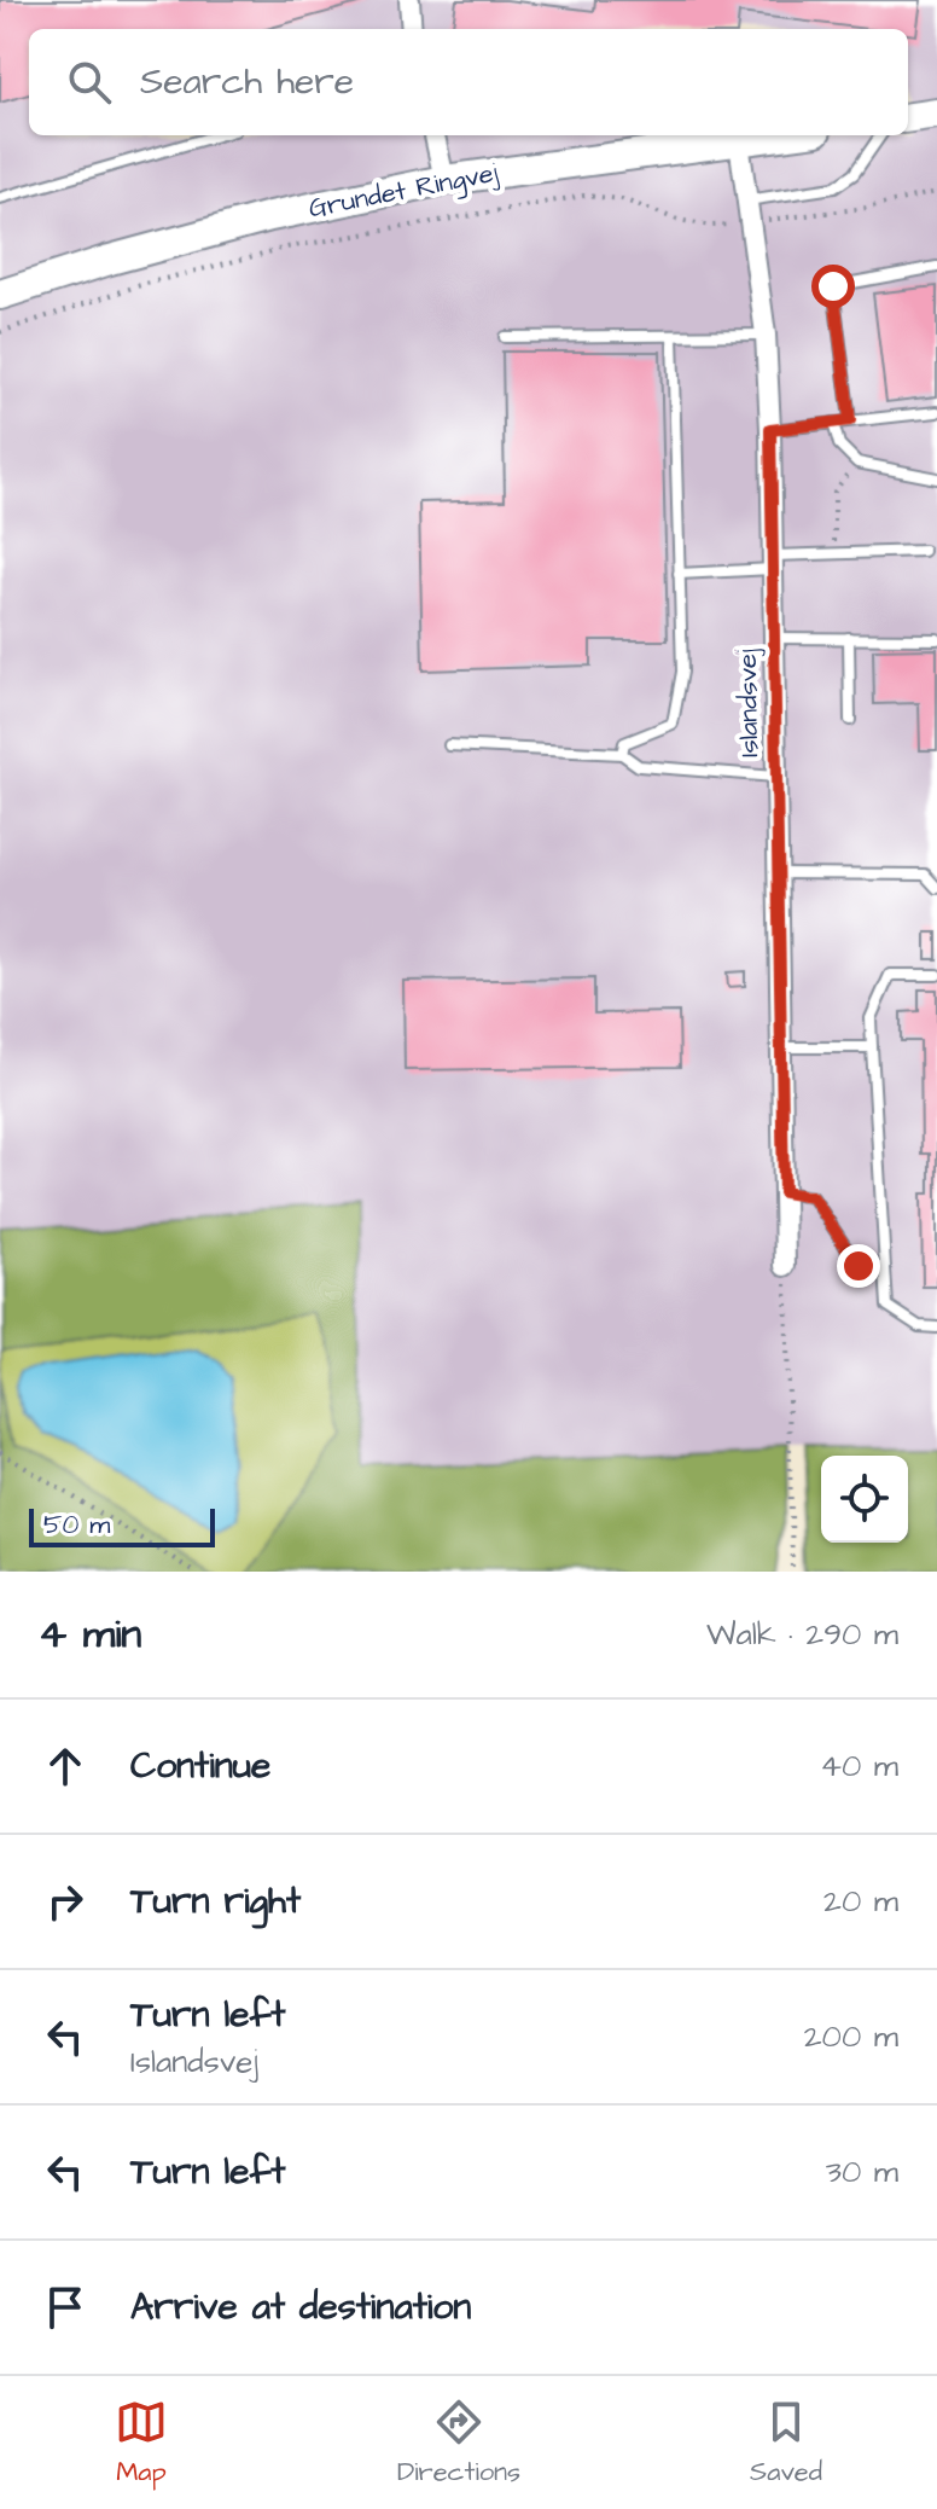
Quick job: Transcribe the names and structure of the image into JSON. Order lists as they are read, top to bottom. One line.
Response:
{"streets":{"street":["Grundet Ringvej","Islandsvej"]},"crossings":[["Grundet Ringvej","Islandsvej"]],"scale_bar":"50 m","page":{"search":"Search here","scale":"50 m","heading":["4 min","Walk · 290 m"],"list":[["Continue","40 m"],["Turn right","20 m"],["Turn left","Islandsvej","200 m"],["Turn left","30 m"],"Arrive at destination"],"nav":["Map","Directions","Saved"]}}
